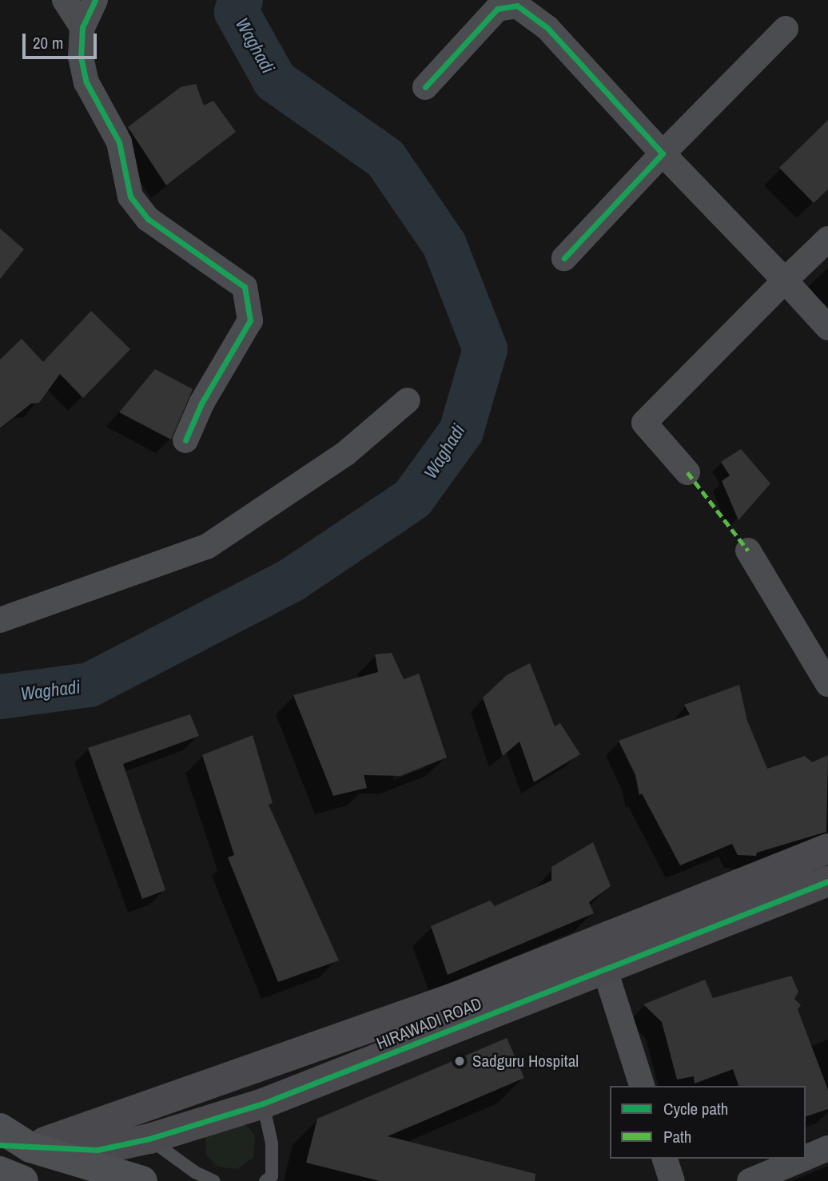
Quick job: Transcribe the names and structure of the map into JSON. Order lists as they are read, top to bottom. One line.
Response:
{"streets":{"street":["HIRAWADI ROAD"]},"water":["Waghadi"],"places":["Sadguru Hospital"],"legend":["Cycle path","Path"],"scale_bar":"20 m"}
